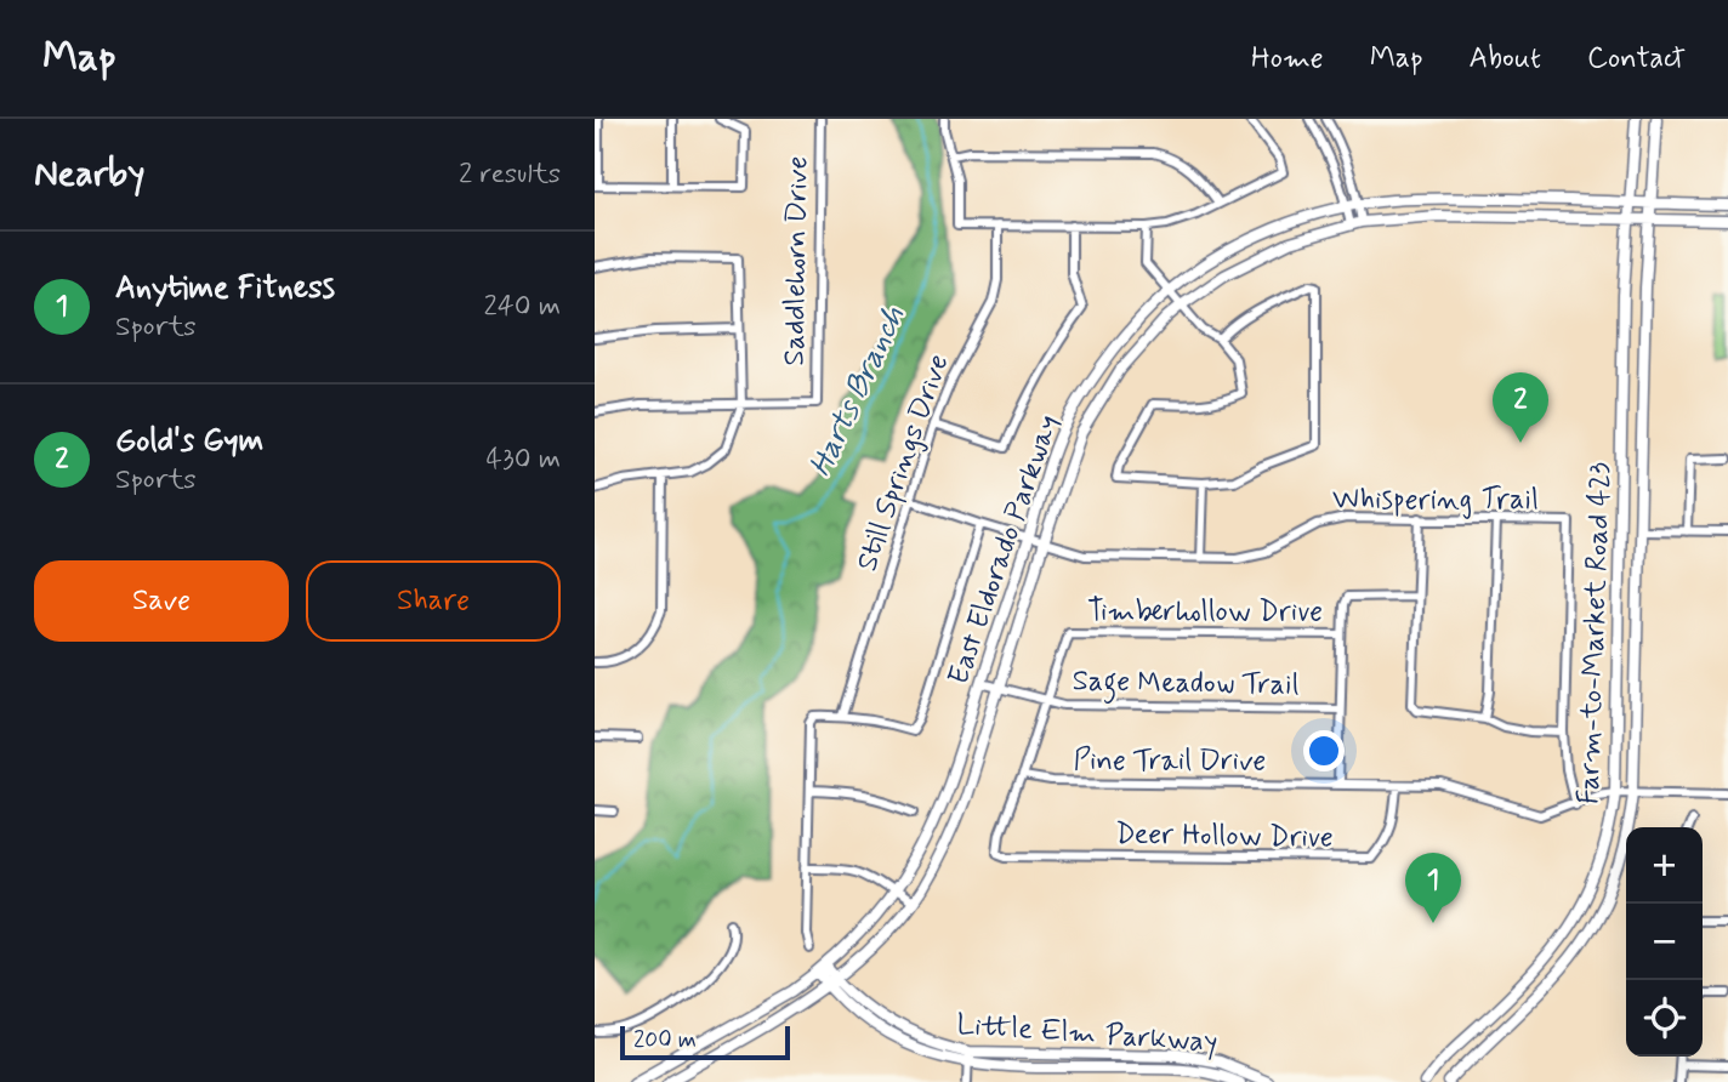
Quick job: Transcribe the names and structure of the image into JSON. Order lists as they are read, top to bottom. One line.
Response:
{"streets":{"main road":["East Eldorado Parkway","Farm-to-Market Road 423","Little Elm Parkway"],"street":["Saddlehorn Drive","Still Springs Drive","Whispering Trail","Timberhollow Drive","Sage Meadow Trail","Pine Trail Drive","Deer Hollow Drive"]},"crossings":[["Still Springs Drive","Whispering Trail"],["Whispering Trail","East Eldorado Parkway"],["East Eldorado Parkway","Farm-to-Market Road 423"],["East Eldorado Parkway","Sage Meadow Trail"],["East Eldorado Parkway","Little Elm Parkway"],["Timberhollow Drive","Sage Meadow Trail"],["Farm-to-Market Road 423","Pine Trail Drive"],["Pine Trail Drive","Deer Hollow Drive"]],"water":["Harts Branch"],"scale_bar":"200 m","page":{"header":"Map","nav":["Home","Map","About","Contact"],"heading":["Nearby","2 results"],"list":[{"mark":"1","name":"Anytime Fitness","note":"Sports","value":"240 m"},{"mark":"2","name":"Gold's Gym","note":"Sports","value":"430 m"}],"pins":["2","1"],"buttons":["Save","Share"],"map_buttons":["+","−"],"scale":"200 m"}}
